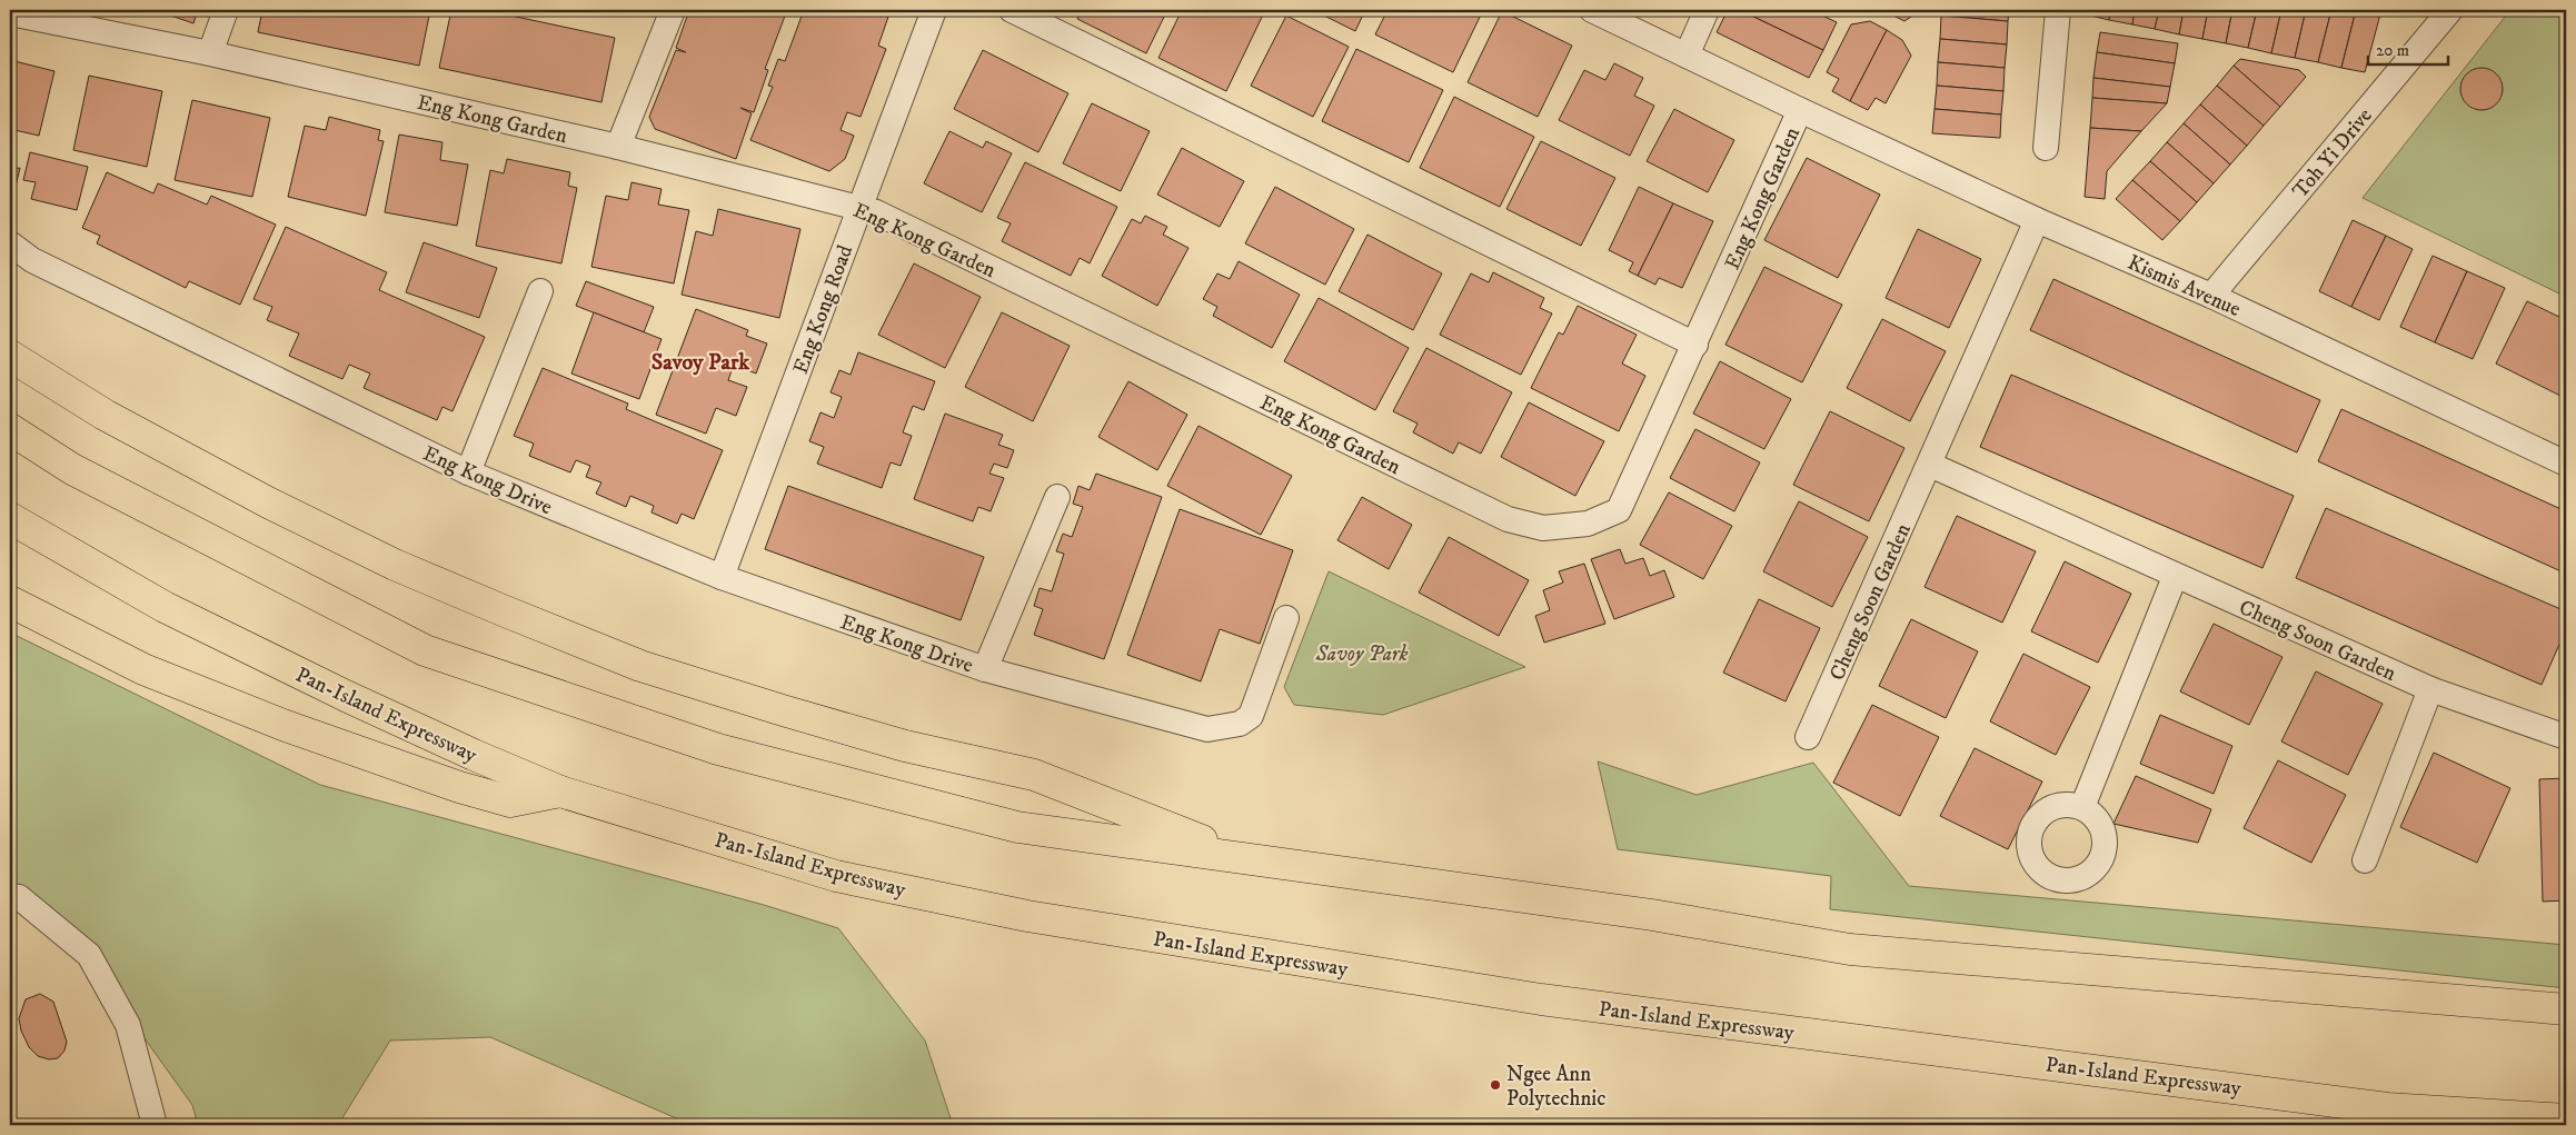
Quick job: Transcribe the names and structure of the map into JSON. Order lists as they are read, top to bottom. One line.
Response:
{"streets":{"highway":["Pan-Island Expressway"],"street":["Eng Kong Garden","Toh Yi Drive","Kismis Avenue","Eng Kong Road","Eng Kong Drive","Cheng Soon Garden"]},"crossings":[["Eng Kong Garden","Kismis Avenue"],["Eng Kong Garden","Eng Kong Road"],["Toh Yi Drive","Kismis Avenue"],["Kismis Avenue","Cheng Soon Garden"],["Eng Kong Road","Eng Kong Drive"]],"districts":["Savoy Park"],"parks":["Savoy Park"],"places":["Ngee Ann Polytechnic"],"scale_bar":"20 m"}
